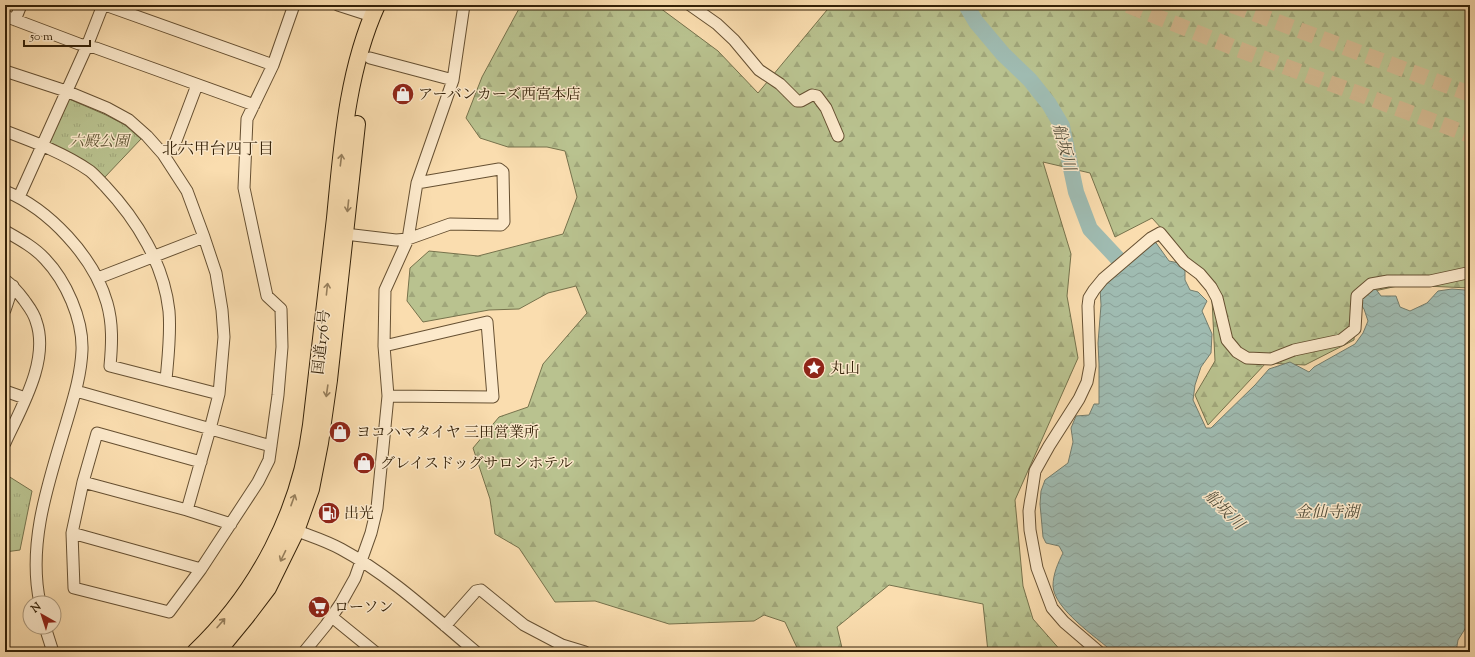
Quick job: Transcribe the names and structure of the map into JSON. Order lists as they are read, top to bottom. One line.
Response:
{"streets":{"highway":["国道176号"]},"districts":["北六甲台四丁目"],"water":["船坂川","金仙寺湖"],"parks":["六殿公園"],"places":{"shop":["アーバンカーズ西宮本店","ヨコハマタイヤ 三田営業所","グレイスドッグサロンホテル"],"place":["丸山"],"fuel station":["出光"],"supermarket":["ローソン"]},"scale_bar":"50 m","north":"top left"}
